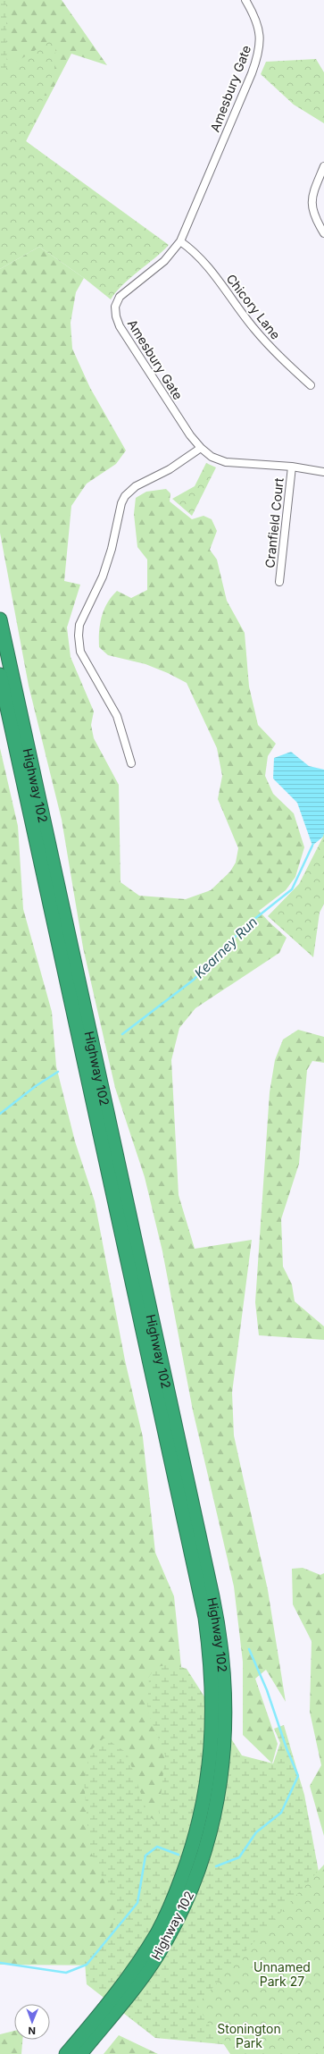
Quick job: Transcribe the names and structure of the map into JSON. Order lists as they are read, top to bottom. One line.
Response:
{"streets":{"highway":["Highway 102"],"street":["Amesbury Gate","Chicory Lane","Cranfield Court"]},"crossings":[["Amesbury Gate","Chicory Lane"],["Amesbury Gate","Cranfield Court"]],"water":["Kearney Run"],"parks":["Unnamed Park 27","Stonington Park"],"north":"bottom"}
